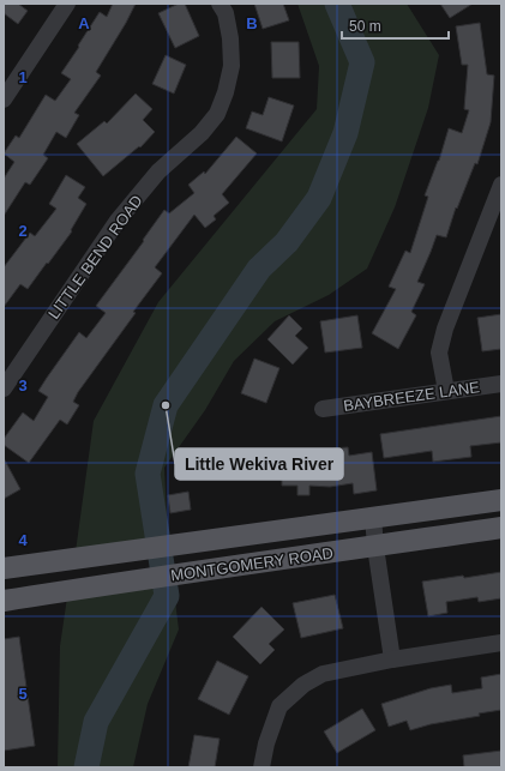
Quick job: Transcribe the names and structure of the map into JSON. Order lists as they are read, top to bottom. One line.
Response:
{"streets":{"main road":["MONTGOMERY ROAD"],"street":["LITTLE BEND ROAD","BAYBREEZE LANE"]},"places":["Little Wekiva River"],"scale_bar":"50 m","grid":{"columns":["A","B"],"rows":["1","2","3","4","5"]}}
